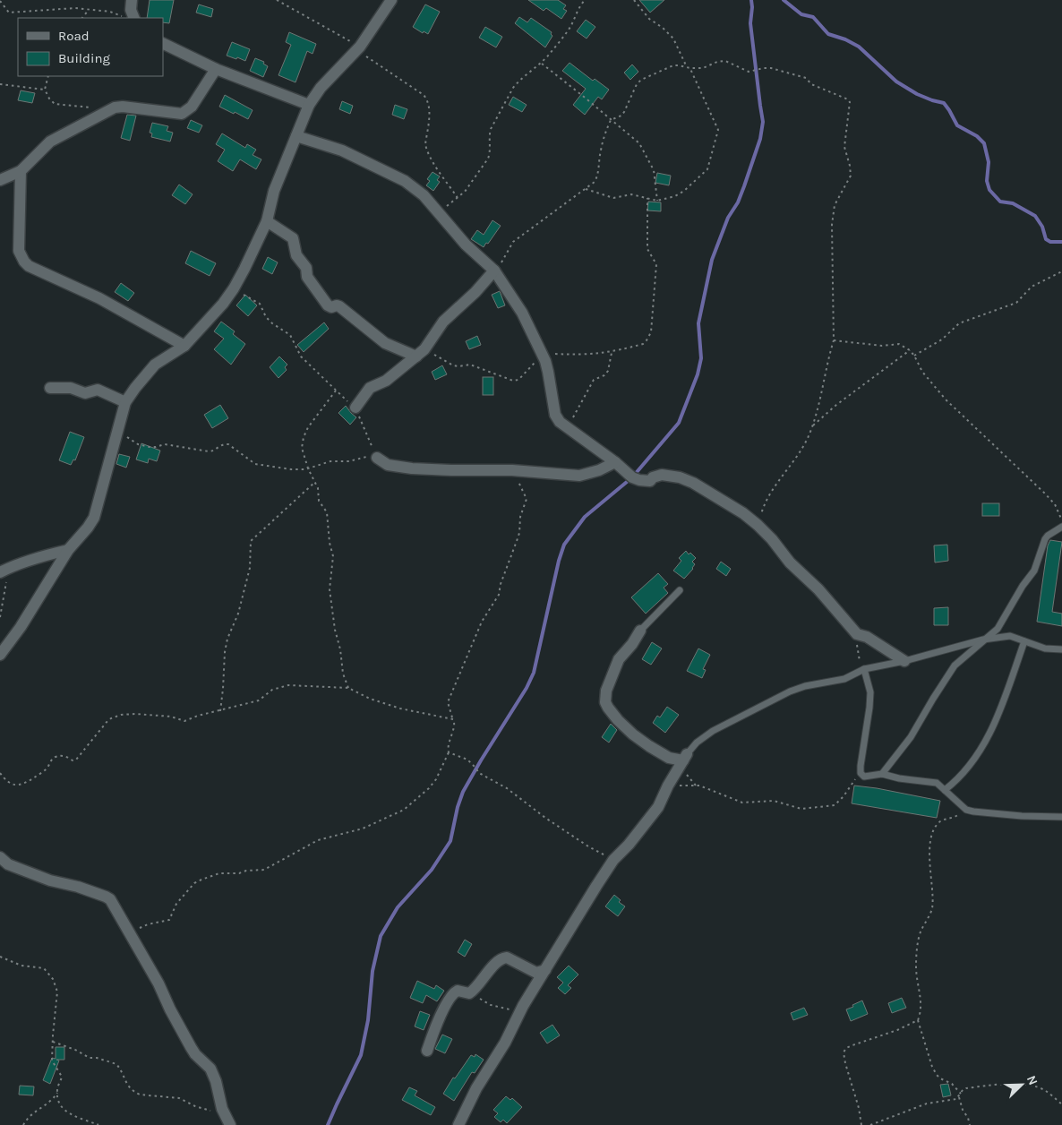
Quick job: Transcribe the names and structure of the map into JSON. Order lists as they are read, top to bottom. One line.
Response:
{"legend":["Road","Building"],"north":"top right"}
